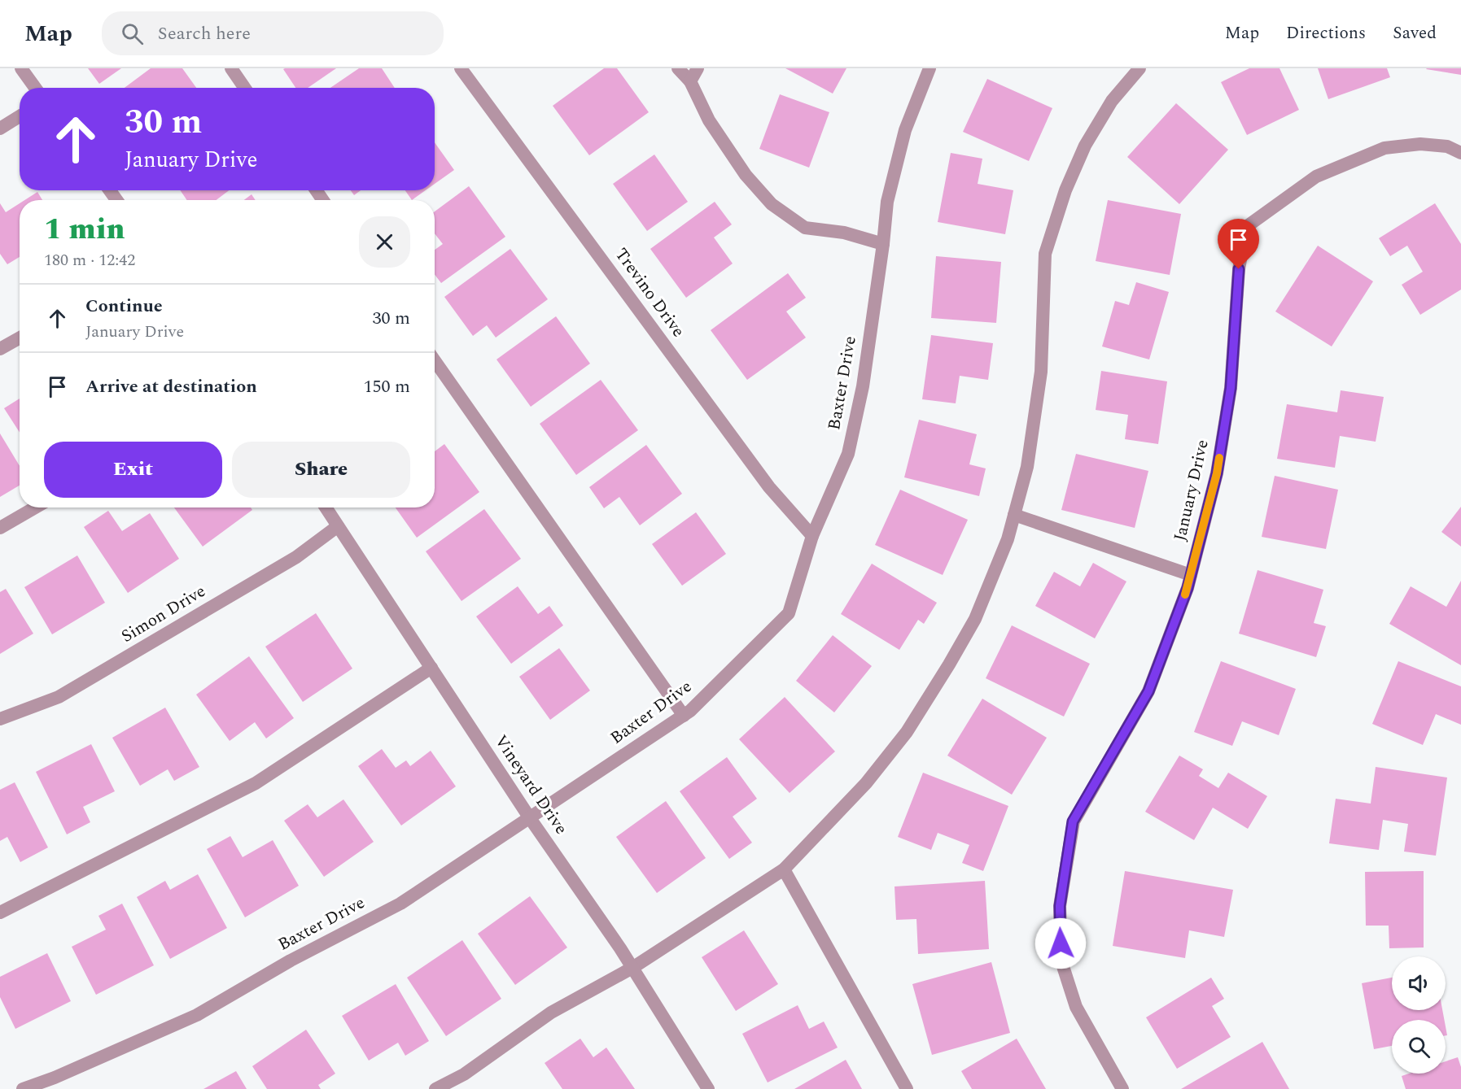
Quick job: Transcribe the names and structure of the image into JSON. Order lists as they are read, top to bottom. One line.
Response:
{"streets":{"street":["Trevino Drive","Baxter Drive","January Drive","Simon Drive","Vineyard Drive"]},"crossings":[["Trevino Drive","Baxter Drive"],["Baxter Drive","Vineyard Drive"],["Simon Drive","Vineyard Drive"]],"page":{"header":"Map","search":"Search here","nav":["Map","Directions","Saved"],"turn":["30 m","January Drive"],"heading":["1 min","180 m · 12:42"],"list":[{"name":"Continue","note":"January Drive","value":"30 m"},{"name":"Arrive at destination","value":"150 m"}],"buttons":["Exit","Share"]}}
